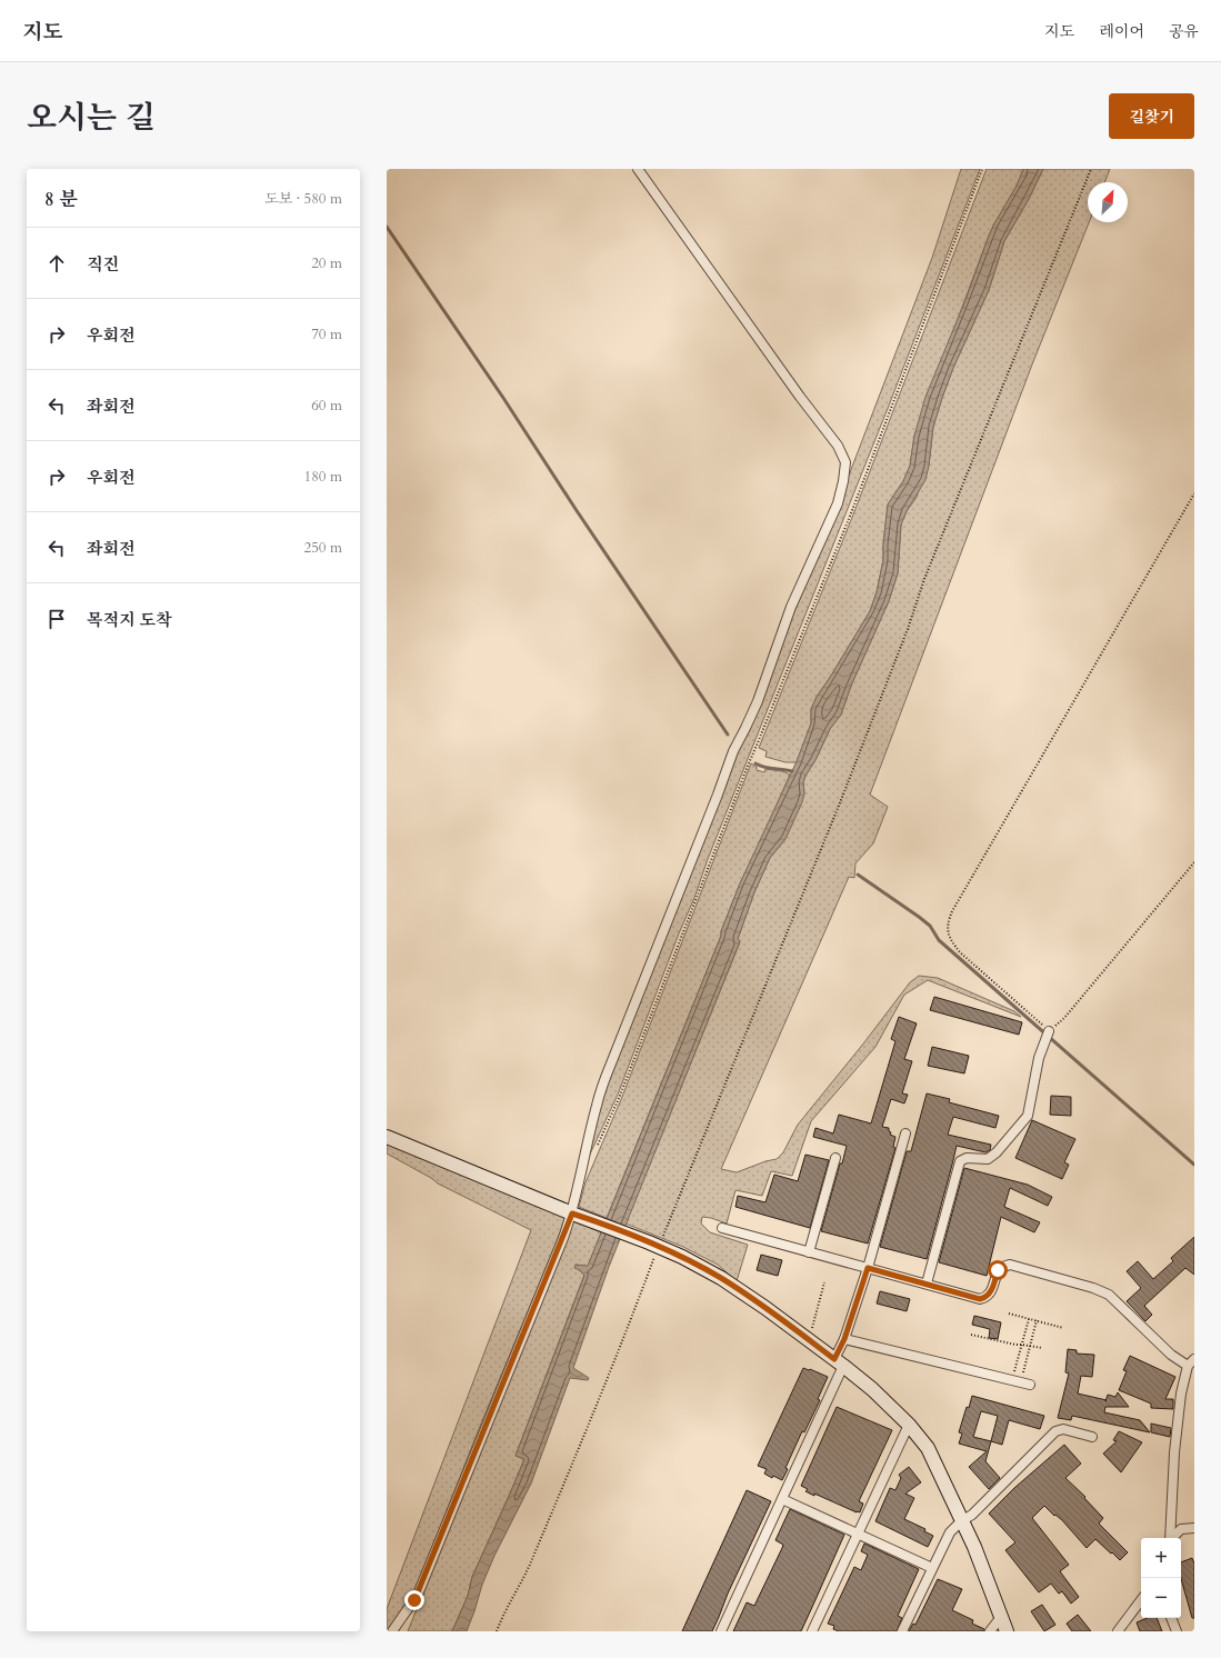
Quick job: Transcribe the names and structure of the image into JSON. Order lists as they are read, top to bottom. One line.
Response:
{"north":"top right","page":{"header":"지도","nav":["지도","레이어","공유"],"title":"오시는 길","buttons":"길찾기","heading":["8 분","도보 · 580 m"],"list":[["직진","20 m"],["우회전","70 m"],["좌회전","60 m"],["우회전","180 m"],["좌회전","250 m"],"목적지 도착"],"map_buttons":["+","−"]}}
